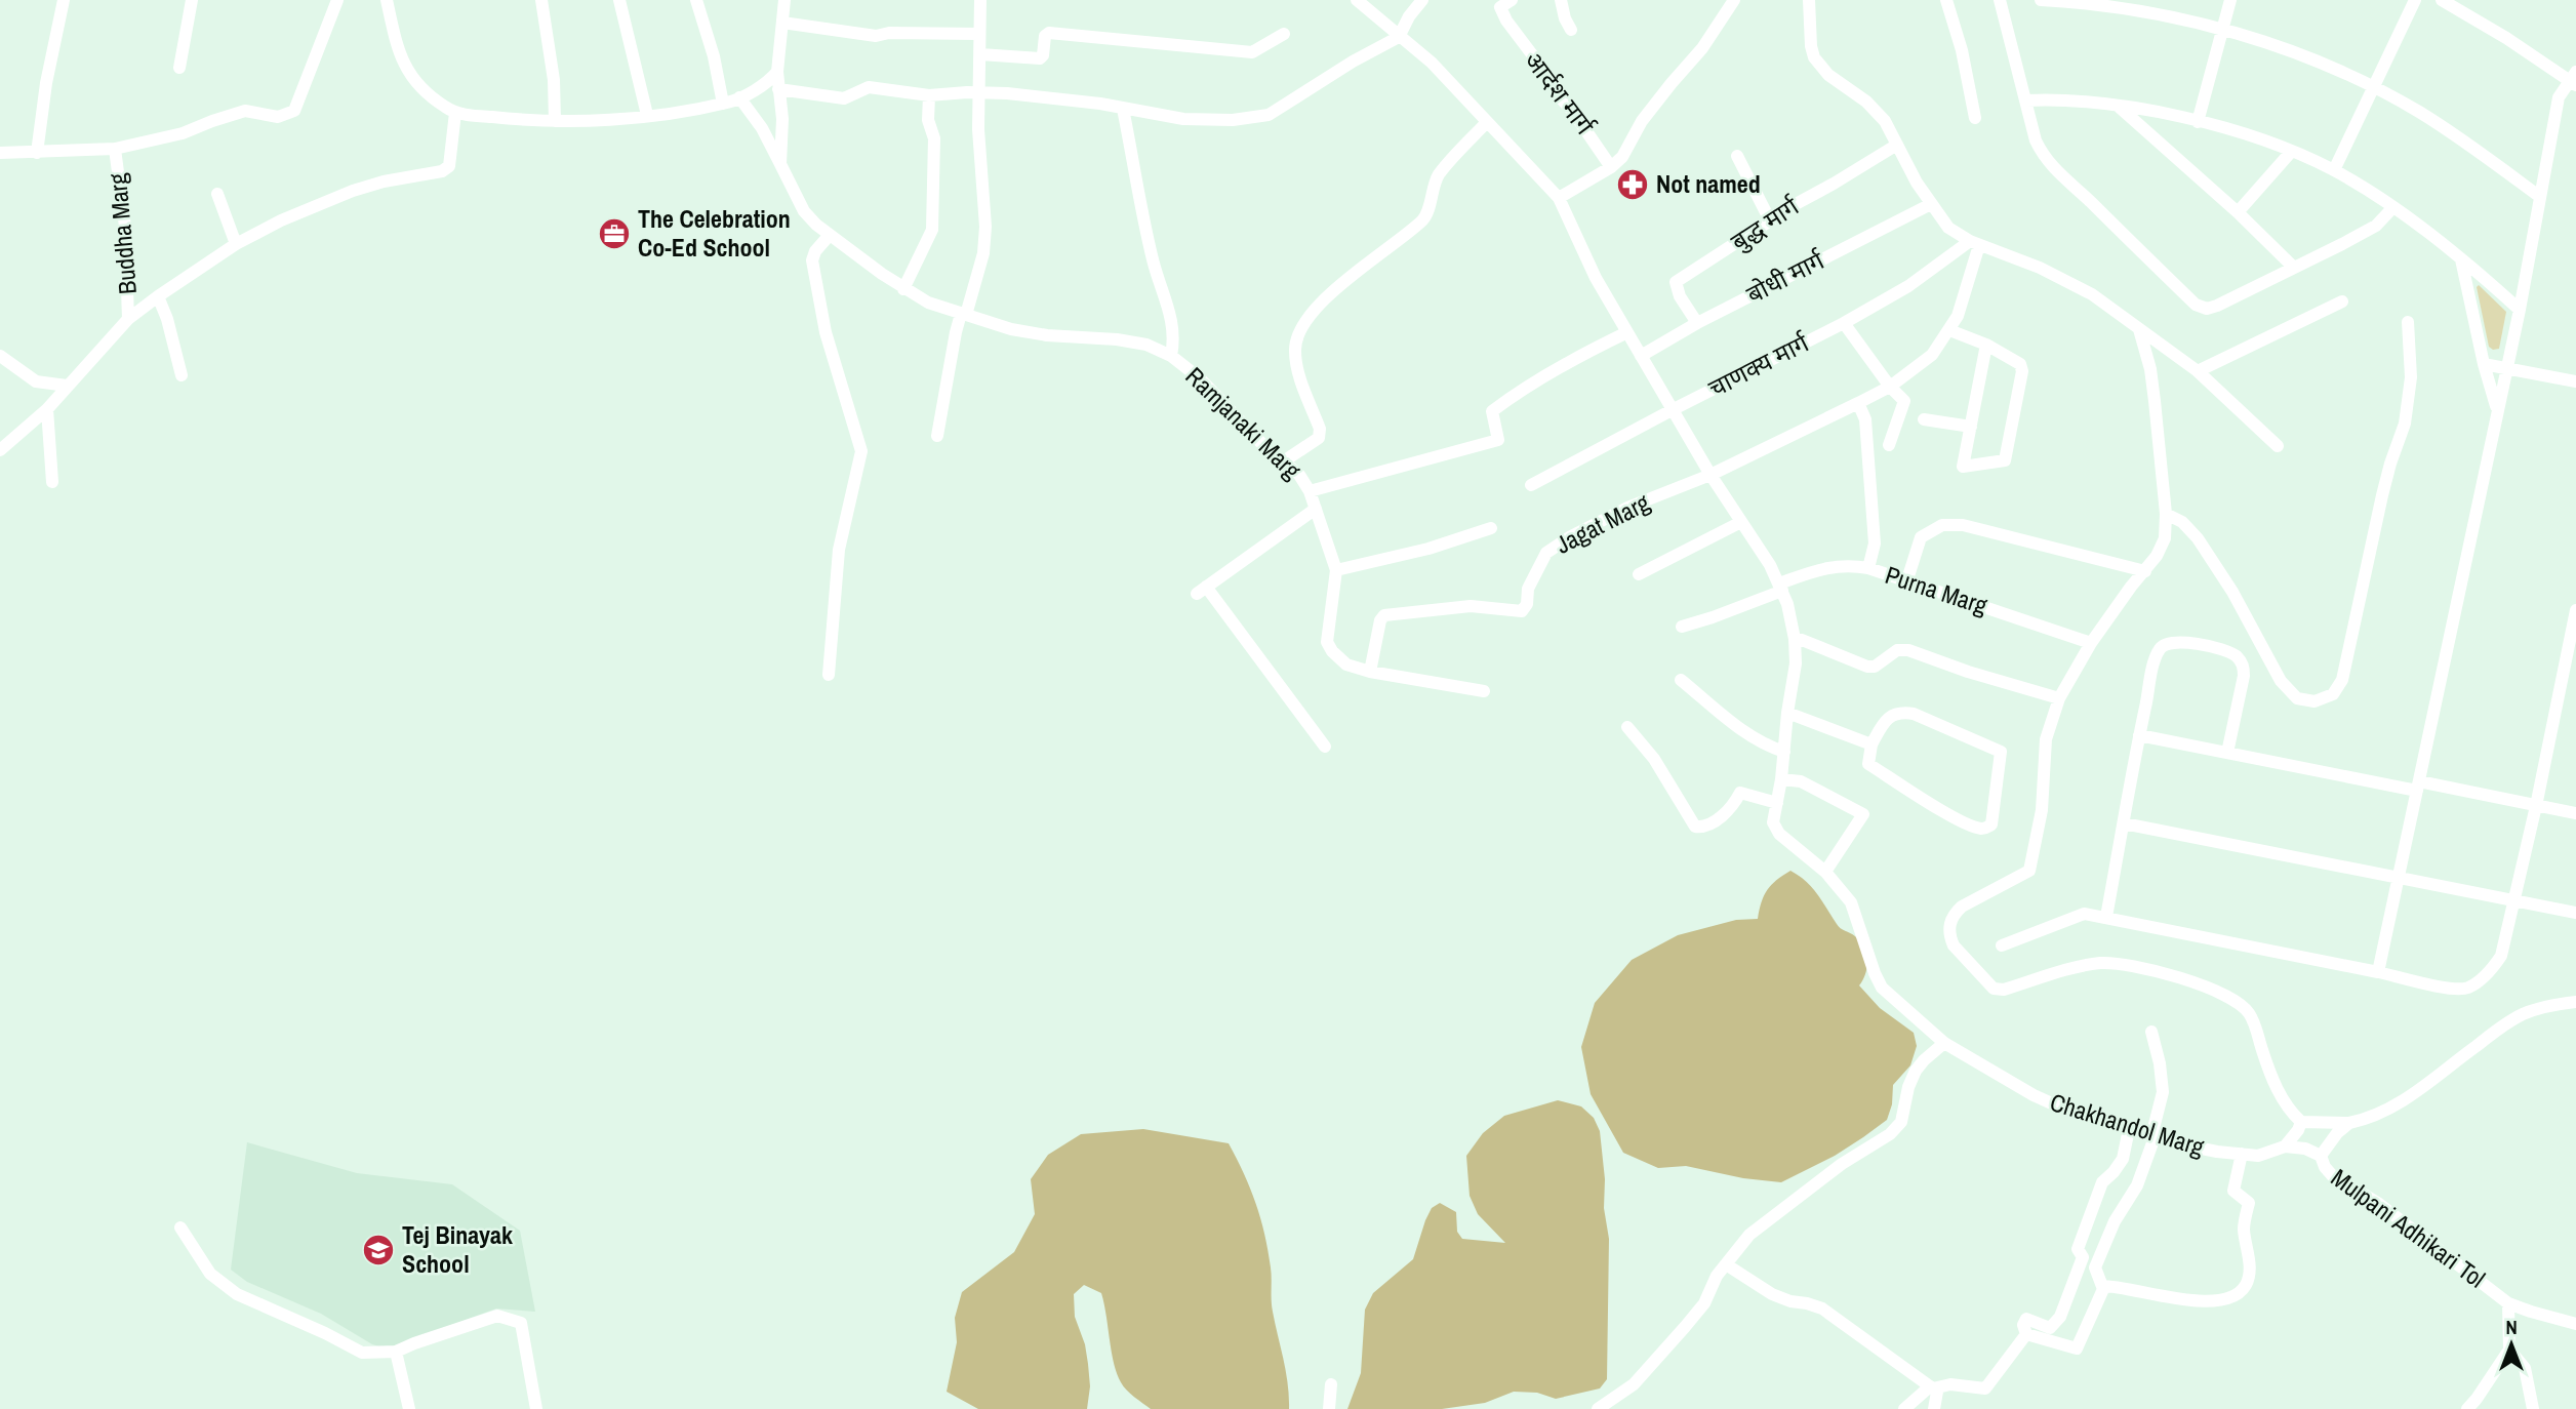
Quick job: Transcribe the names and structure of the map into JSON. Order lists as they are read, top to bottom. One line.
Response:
{"streets":{"street":["आर्दश मार्ग","बुद्ध मार्ग","Buddha Marg","बोधी मार्ग","चाणक्य मार्ग","Ramjanaki Marg","Jagat Marg","Purna Marg","Chakhandol Marg","Mulpani Adhikari Tol"]},"crossings":[["बुद्ध मार्ग","बोधी मार्ग"],["बोधी मार्ग","Chakhandol Marg"],["चाणक्य मार्ग","Jagat Marg"],["चाणक्य मार्ग","Chakhandol Marg"],["Ramjanaki Marg","Jagat Marg"],["Jagat Marg","Chakhandol Marg"],["Purna Marg","Chakhandol Marg"]],"places":{"pharmacy":["Not named"],"office":["The Celebration Co-Ed School"],"school or university":["Tej Binayak School"]},"north":"top"}
